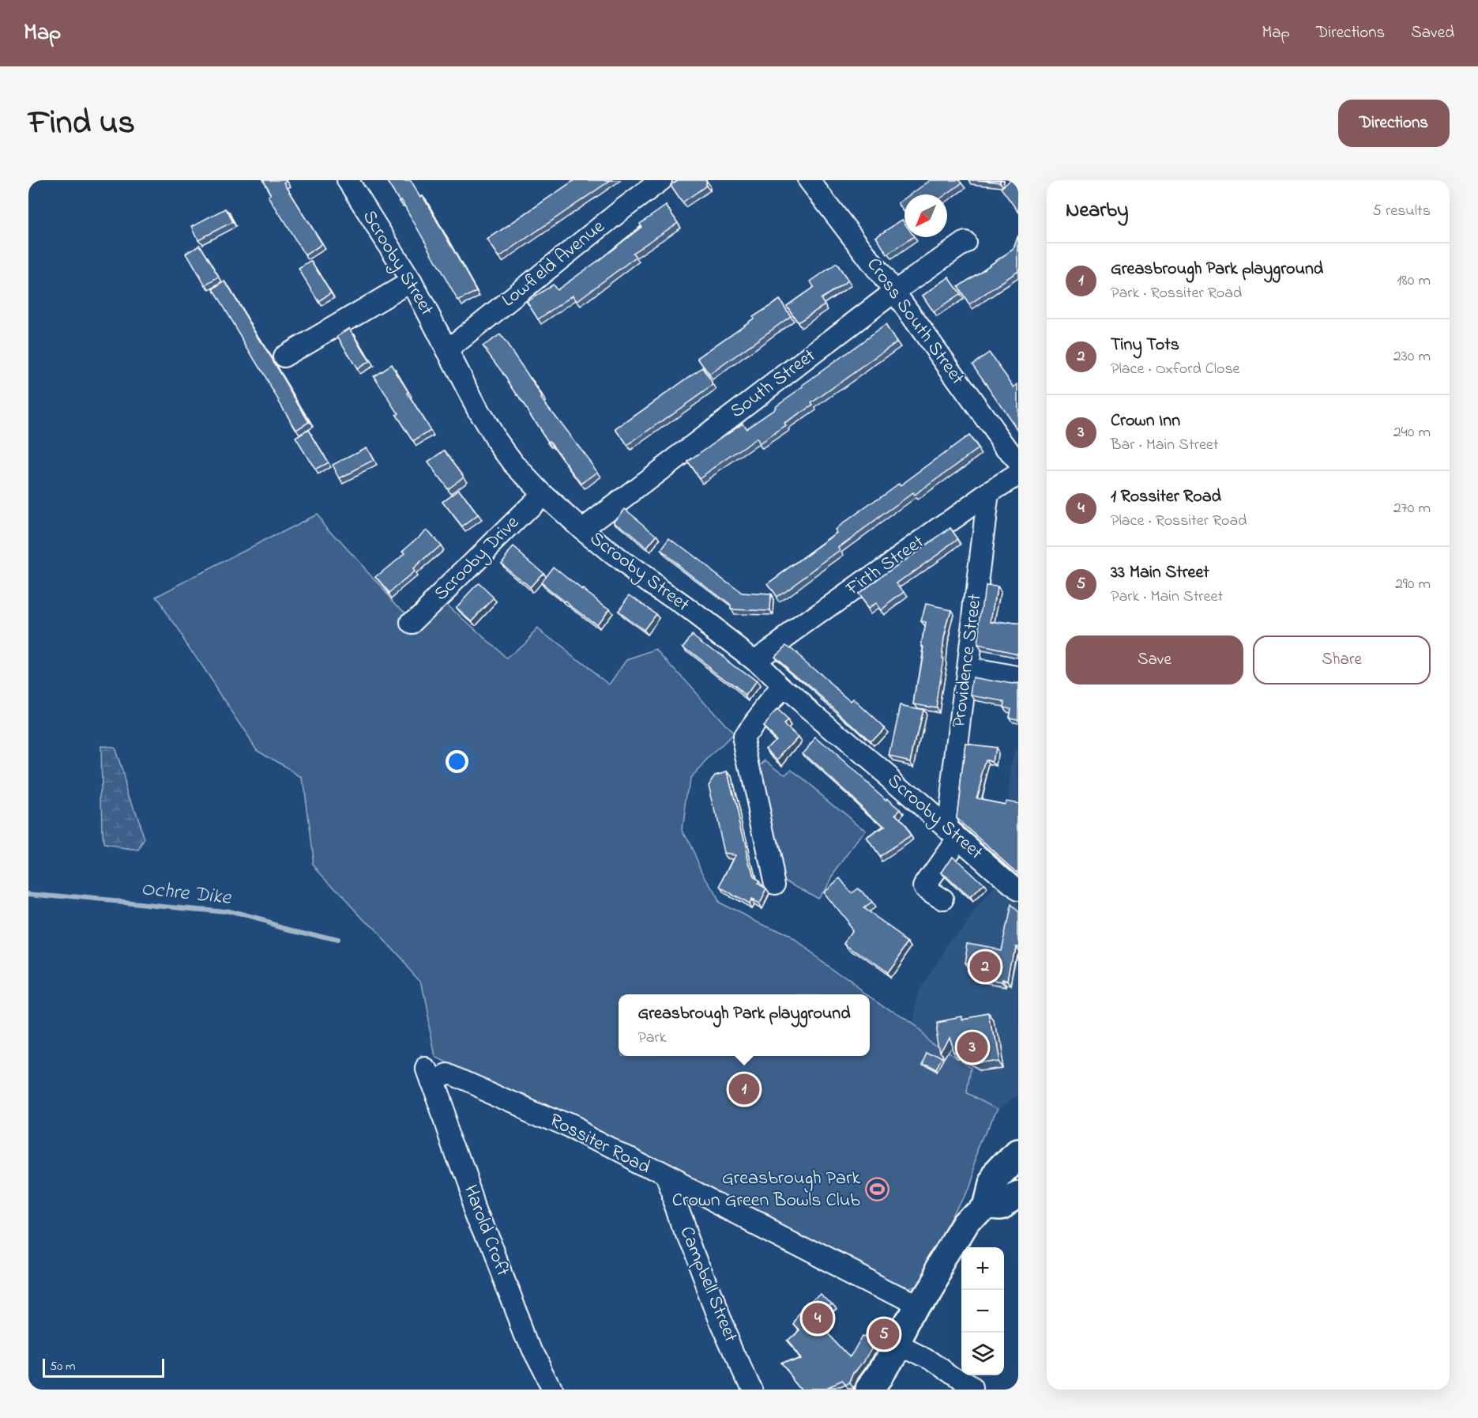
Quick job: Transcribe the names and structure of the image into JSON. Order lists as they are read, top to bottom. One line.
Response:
{"streets":{"street":["Scrooby Street","Lowfield Avenue","Cross South Street","South Street","Scrooby Drive","Firth Street","Providence Street","Rossiter Road","Harold Croft","Campbell Street"]},"crossings":[["Scrooby Street","Lowfield Avenue"],["Scrooby Street","South Street"],["Scrooby Street","Scrooby Drive"],["Scrooby Street","Firth Street"],["Scrooby Street","Providence Street"],["Cross South Street","South Street"],["Firth Street","Providence Street"],["Rossiter Road","Harold Croft"],["Rossiter Road","Campbell Street"]],"water":["Ochre Dike"],"places":{"sports":["Greasbrough Park Crown Green Bowls Club"]},"scale_bar":"50 m","north":"bottom left","page":{"header":"Map","nav":["Map","Directions","Saved"],"title":"Find us","buttons":["Directions",["Save","Share"]],"heading":["Nearby","5 results"],"list":[{"mark":"1","name":"Greasbrough Park playground","note":"Park · Rossiter Road","value":"180 m"},{"mark":"2","name":"Tiny Tots","note":"Place · Oxford Close","value":"230 m"},{"mark":"3","name":"Crown Inn","note":"Bar · Main Street","value":"240 m"},{"mark":"4","name":"1 Rossiter Road","note":"Place · Rossiter Road","value":"270 m"},{"mark":"5","name":"33 Main Street","note":"Park · Main Street","value":"290 m"}],"pins":["2","3","1","4","5"],"popup":["Greasbrough Park playground","Park"],"map_buttons":["+","−"],"scale":"50 m"}}
